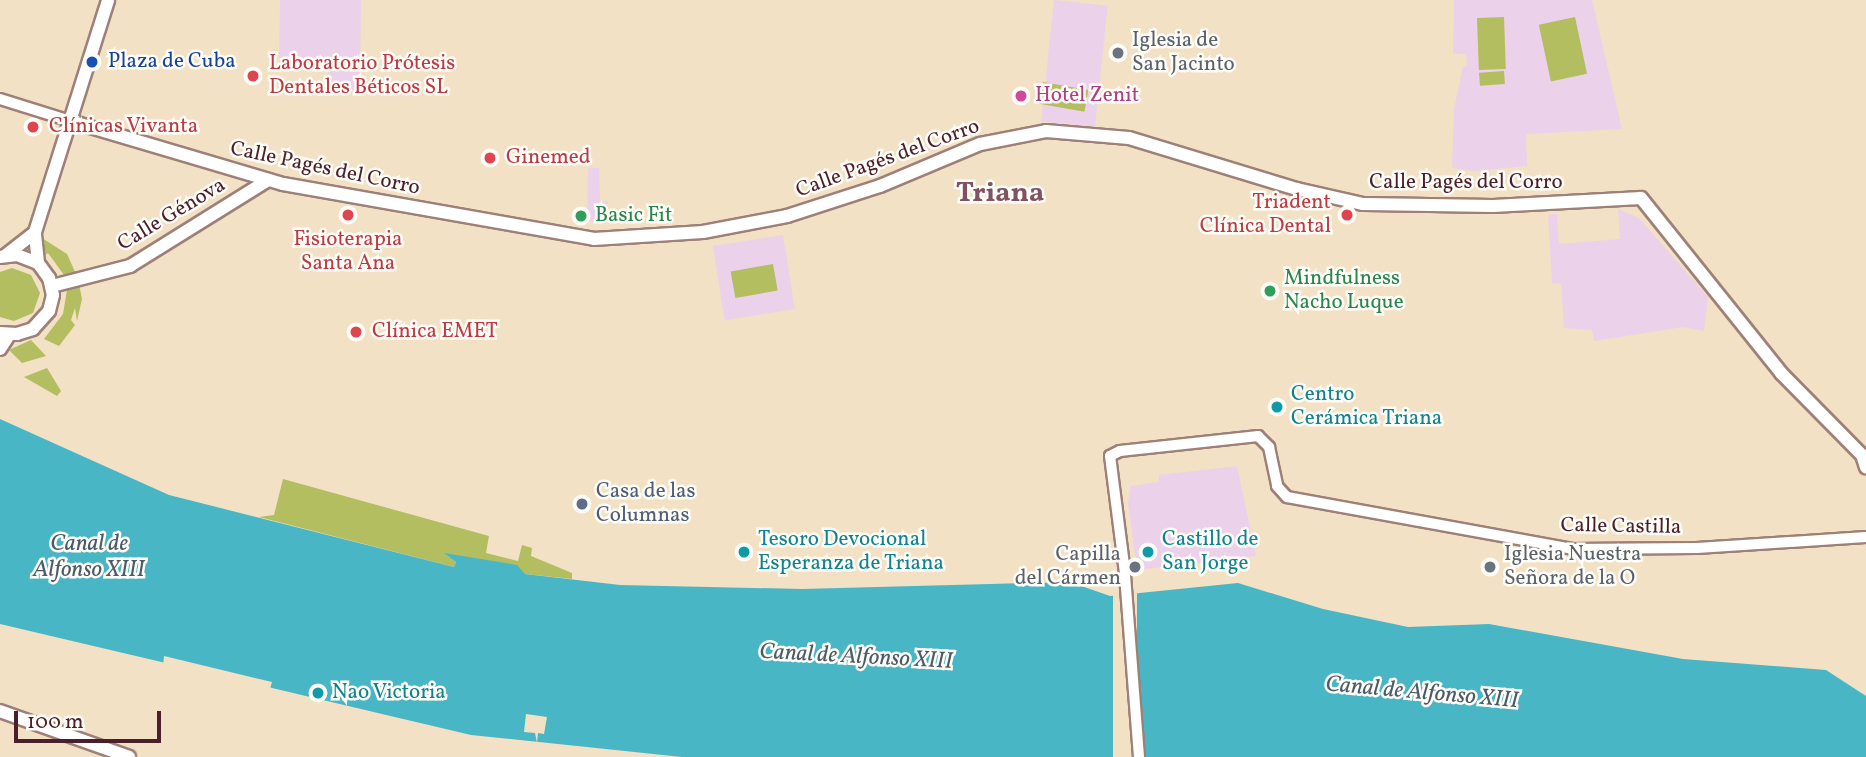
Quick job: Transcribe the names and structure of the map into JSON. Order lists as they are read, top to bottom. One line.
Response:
{"streets":{"main road":["Calle Pagés del Corro","Calle Génova"],"street":["Calle Castilla"]},"crossings":[["Calle Pagés del Corro","Calle Génova"]],"districts":["Triana"],"water":["Canal de Alfonso XIII"],"places":["Iglesia de San Jacinto","Plaza de Cuba","Laboratorio Prótesis Dentales Béticos SL","Hotel Zenit","Clínicas Vivanta","Ginemed","Fisioterapia Santa Ana","Triadent Clínica Dental","Basic Fit","Mindfulness Nacho Luque","Clínica EMET","Centro Cerámica Triana","Casa de las Columnas","Tesoro Devocional Esperanza de Triana","Castillo de San Jorge","Capilla del Cármen","Iglesia Nuestra Señora de la O","Nao Victoria"],"scale_bar":"100 m"}
